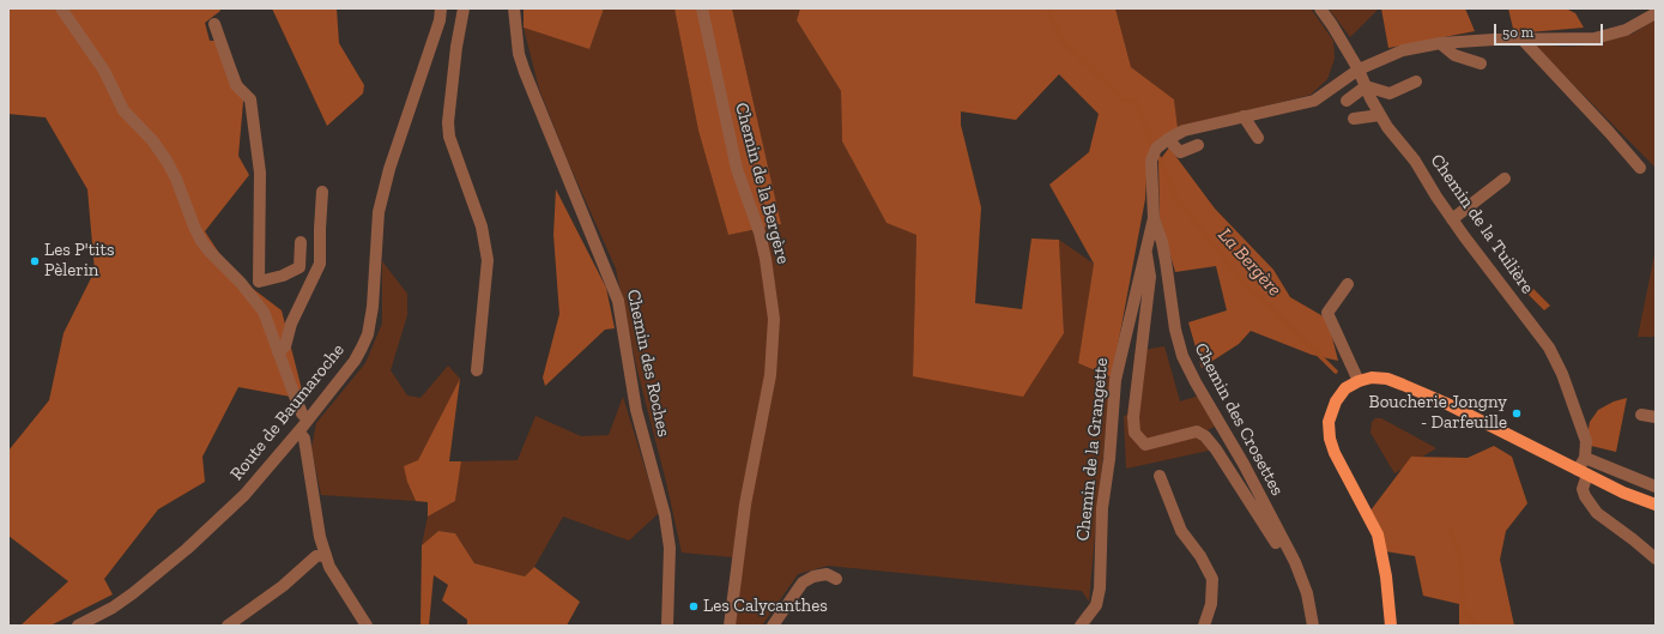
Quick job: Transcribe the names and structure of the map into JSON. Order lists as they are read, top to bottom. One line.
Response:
{"streets":{"street":["Chemin de la Bergère","Chemin de la Tuilière","Chemin des Roches","Route de Baumaroche","Chemin des Crosettes","Chemin de la Grangette"]},"crossings":[["Chemin de la Tuilière","Chemin des Crosettes"],["Chemin des Crosettes","Chemin de la Grangette"]],"water":["La Bergère"],"places":["Les P'tits Pèlerin","Boucherie Jongny - Darfeuille","Les Calycanthes"],"scale_bar":"50 m"}
